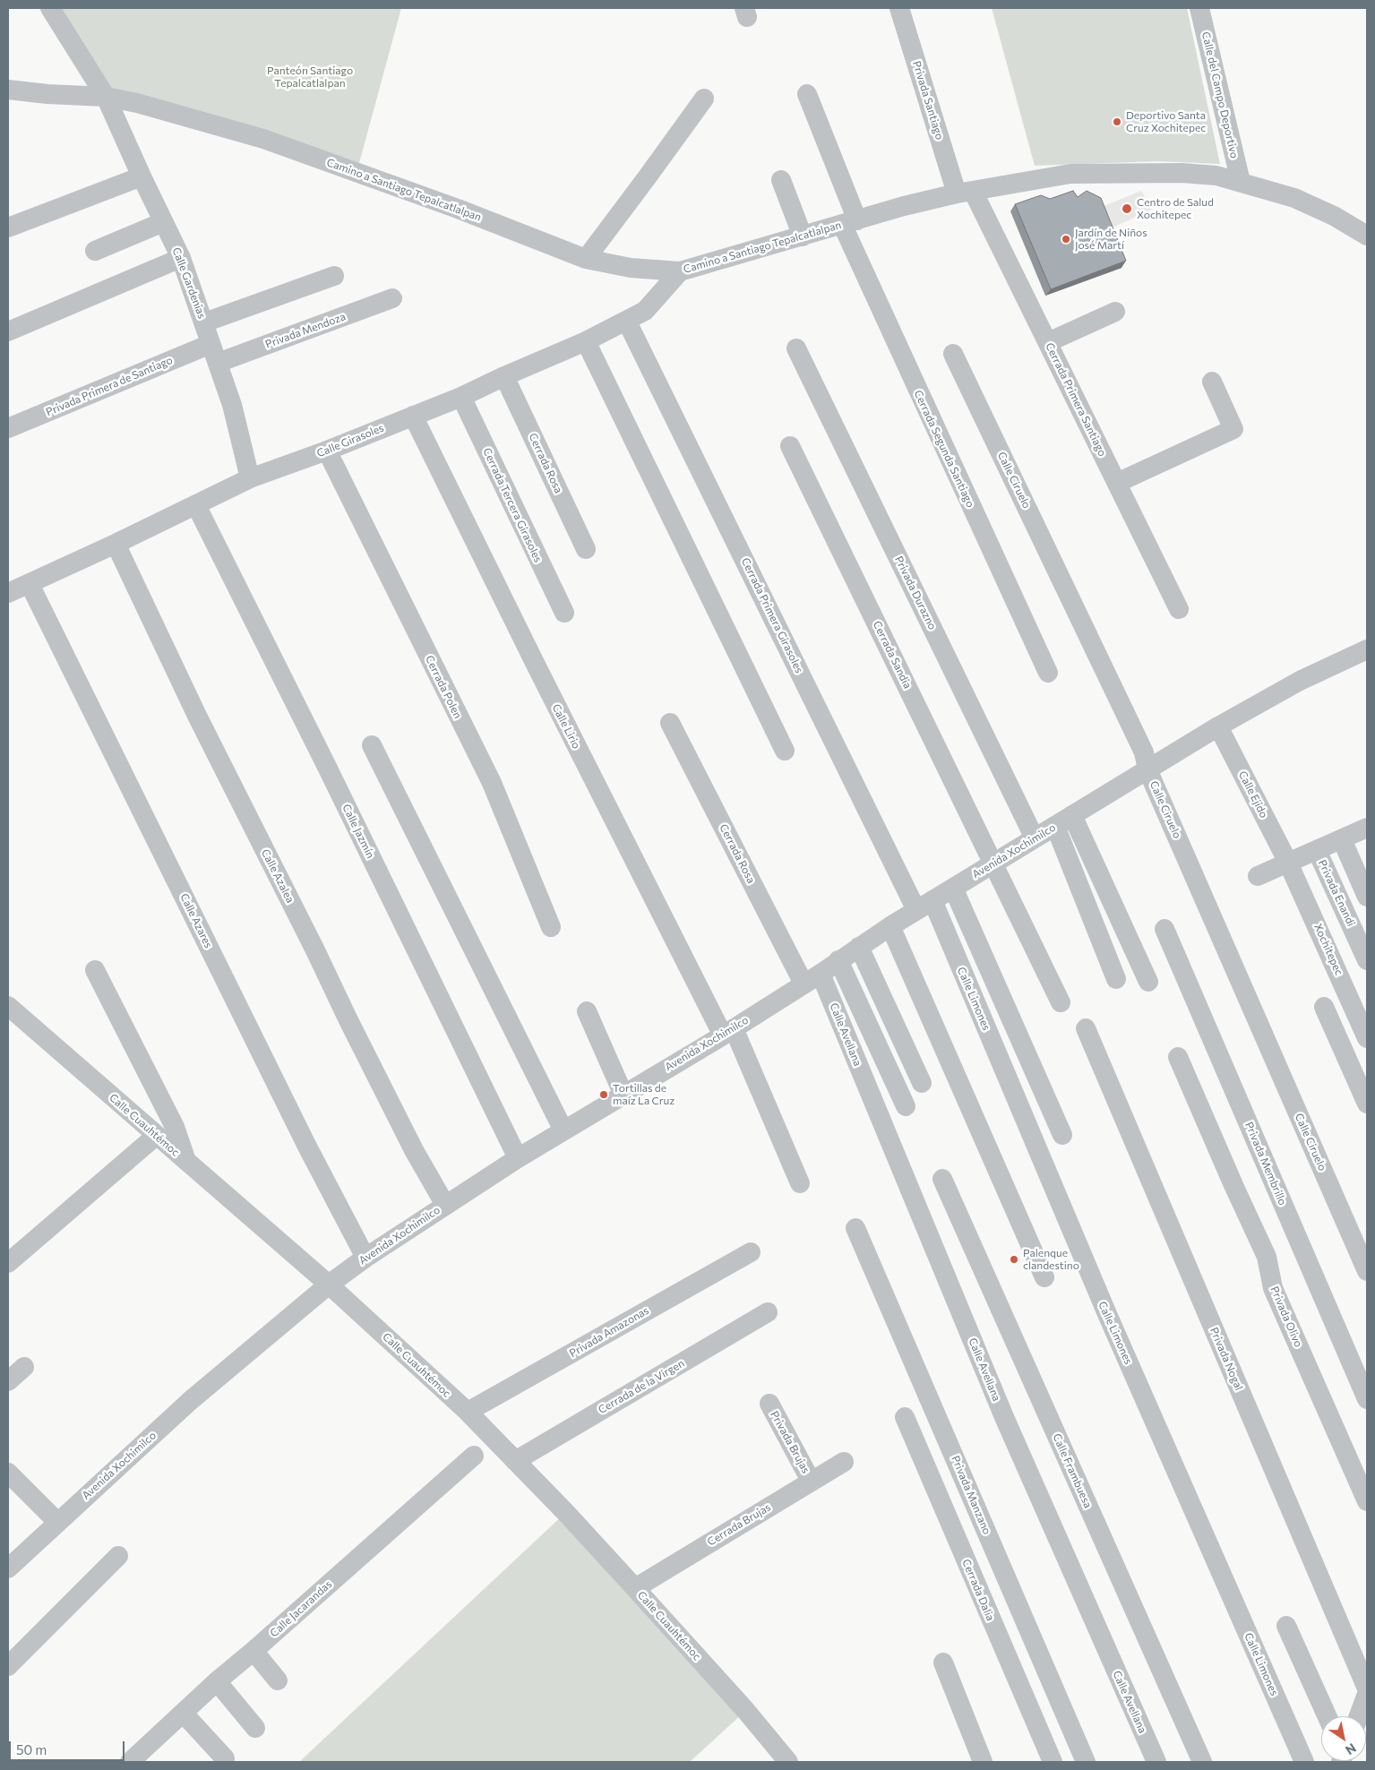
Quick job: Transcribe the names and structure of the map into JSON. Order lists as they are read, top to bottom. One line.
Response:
{"streets":{"street":["Calle del Campo Deportivo","Privada Santiago","Camino a Santiago Tepalcatlalpan","Calle Gardenias","Privada Mendoza","Privada Primera de Santiago","Cerrada Primera Santiago","Calle Girasoles","Cerrada Segunda Santiago","Cerrada Rosa","Calle Ciruelo","Cerrada Tercera Girasoles","Privada Durazno","Cerrada Primera Girasoles","Cerrada Sandia","Cerrada Polen","Calle Lirio","Calle Ejido","Calle Jazmín","Avenida Xochimilco","Calle Azalea","Privada Enandi","Calle Azares","Xochitepec","Calle Limones","Calle Avellana","Calle Cuauhtémoc","Privada Membrillo","Privada Olivo","Privada Amazonas","Privada Nogal","Cerrada de la Virgen","Privada Brujas","Calle Frambuesa","Privada Manzano","Cerrada Brujas","Cerrada Dalia","Calle Jacarandas"]},"crossings":[["Calle del Campo Deportivo","Camino a Santiago Tepalcatlalpan"],["Privada Santiago","Camino a Santiago Tepalcatlalpan"],["Privada Santiago","Cerrada Primera Santiago"],["Camino a Santiago Tepalcatlalpan","Calle Gardenias"],["Camino a Santiago Tepalcatlalpan","Cerrada Primera Santiago"],["Camino a Santiago Tepalcatlalpan","Calle Girasoles"],["Camino a Santiago Tepalcatlalpan","Cerrada Segunda Santiago"],["Calle Gardenias","Privada Mendoza"],["Calle Gardenias","Privada Primera de Santiago"],["Calle Gardenias","Calle Girasoles"],["Calle Girasoles","Cerrada Rosa"],["Calle Girasoles","Cerrada Tercera Girasoles"],["Calle Girasoles","Cerrada Primera Girasoles"],["Calle Girasoles","Cerrada Polen"],["Calle Girasoles","Calle Lirio"],["Calle Girasoles","Calle Jazmín"],["Calle Girasoles","Calle Azalea"],["Calle Girasoles","Calle Azares"],["Cerrada Rosa","Avenida Xochimilco"],["Calle Ciruelo","Avenida Xochimilco"],["Privada Durazno","Avenida Xochimilco"],["Cerrada Primera Girasoles","Avenida Xochimilco"],["Cerrada Primera Girasoles","Calle Limones"],["Cerrada Sandia","Avenida Xochimilco"],["Calle Lirio","Avenida Xochimilco"],["Calle Ejido","Avenida Xochimilco"],["Calle Ejido","Xochitepec"],["Calle Jazmín","Avenida Xochimilco"],["Avenida Xochimilco","Calle Azalea"],["Avenida Xochimilco","Calle Azares"],["Avenida Xochimilco","Calle Limones"],["Avenida Xochimilco","Calle Avellana"],["Avenida Xochimilco","Calle Cuauhtémoc"],["Calle Cuauhtémoc","Privada Amazonas"],["Calle Cuauhtémoc","Cerrada de la Virgen"],["Calle Cuauhtémoc","Cerrada Brujas"],["Privada Brujas","Cerrada Brujas"]],"parks":["Panteón Santiago Tepalcatlalpan"],"places":["Deportivo Santa Cruz Xochitepec","Centro de Salud Xochitepec","Jardín de Niños José Martí","Tortillas de maíz La Cruz","Palenque clandestino"],"scale_bar":"50 m","north":"bottom right"}
